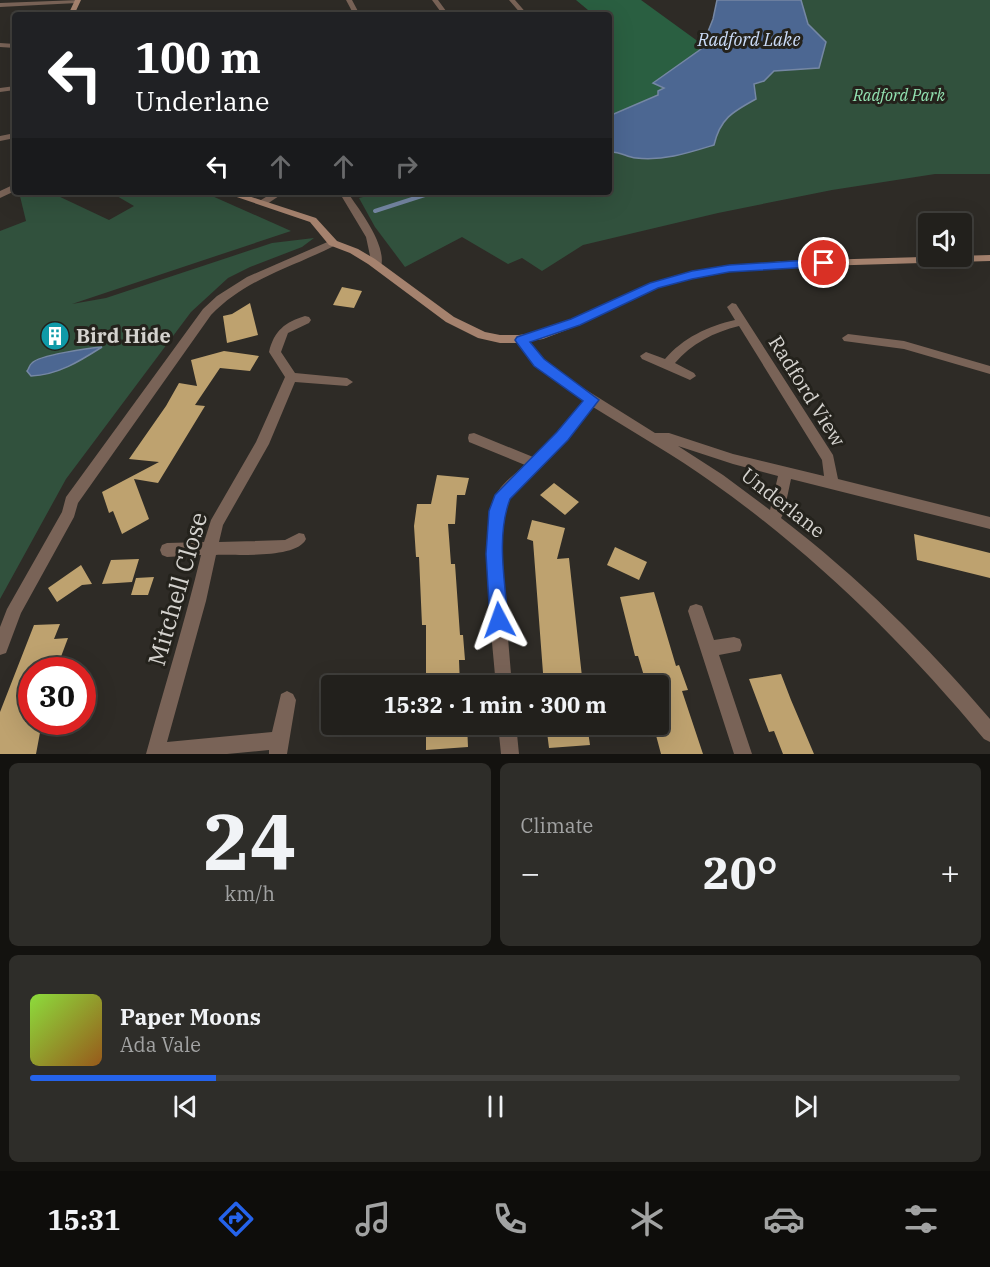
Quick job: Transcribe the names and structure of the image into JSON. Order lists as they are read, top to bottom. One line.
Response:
{"streets":{"street":["Radford View","Underlane","Mitchell Close"]},"water":["Radford Lake"],"parks":["Radford Park"],"places":{"building":["Bird Hide"]},"page":{"turn":["100 m","Underlane"],"limit":"30","trip":"15:32 · 1 min · 300 m","tile":[["24","km/h"],"Climate"],"heat":["−","20°","+"],"song":["Paper Moons","Ada Vale"],"tabs":"15:31"}}
